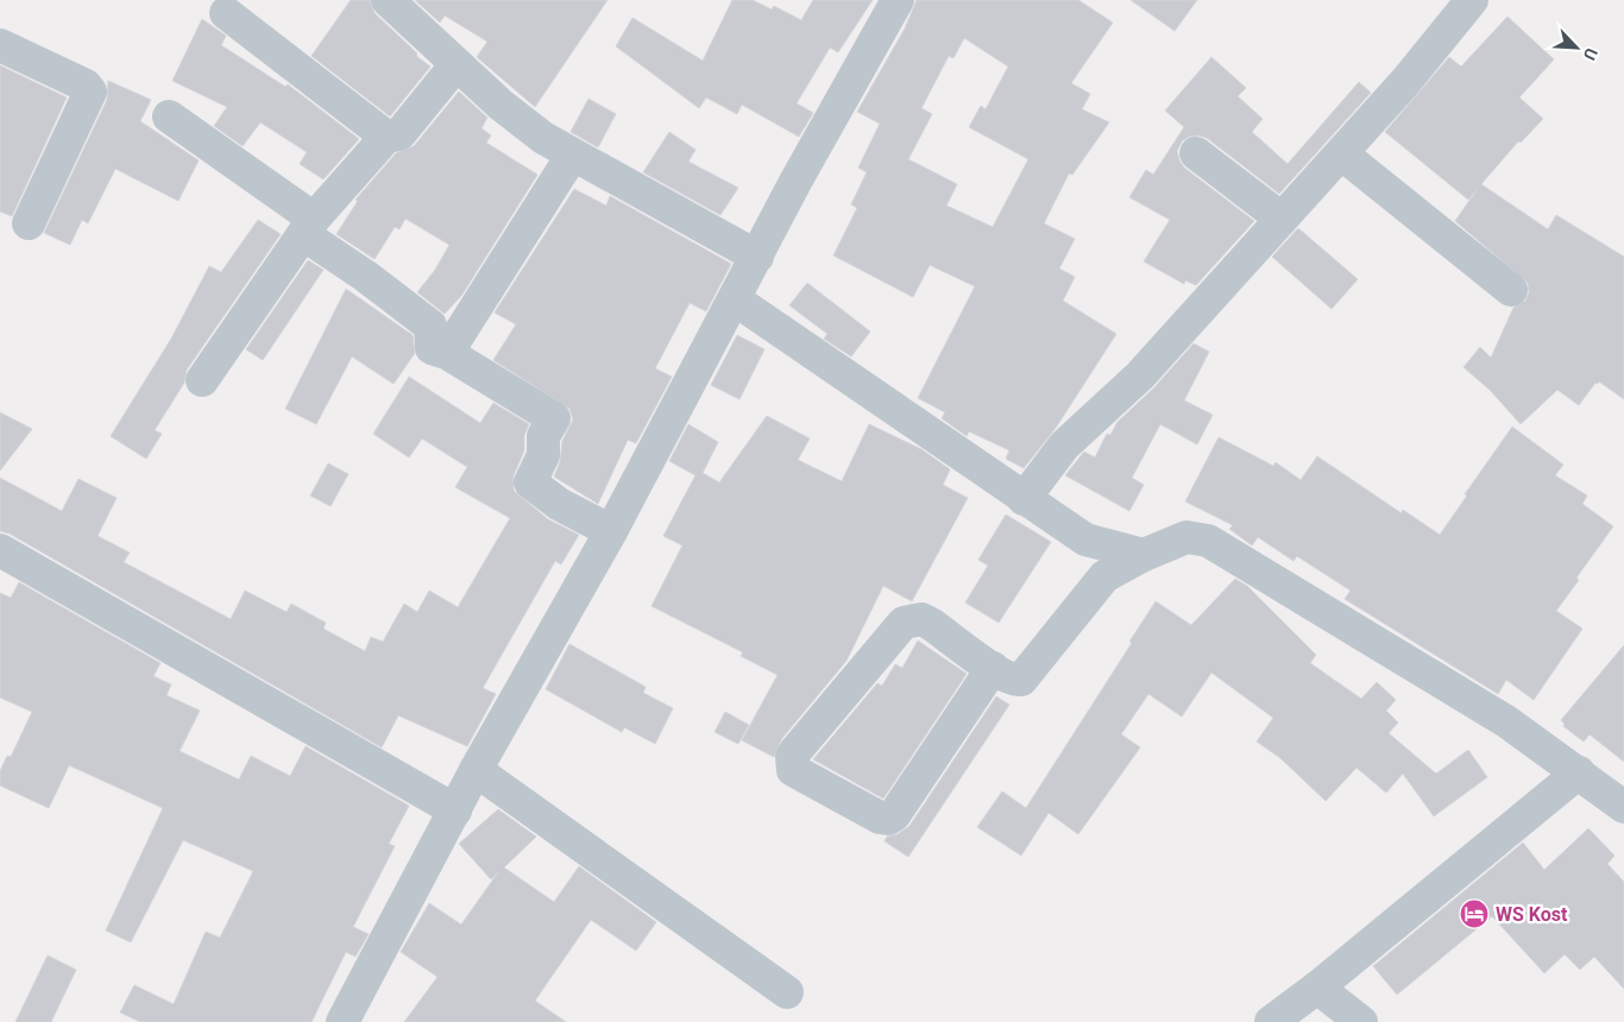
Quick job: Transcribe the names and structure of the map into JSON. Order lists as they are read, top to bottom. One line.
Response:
{"places":{"hotel":["WS Kost"]},"north":"bottom right"}
